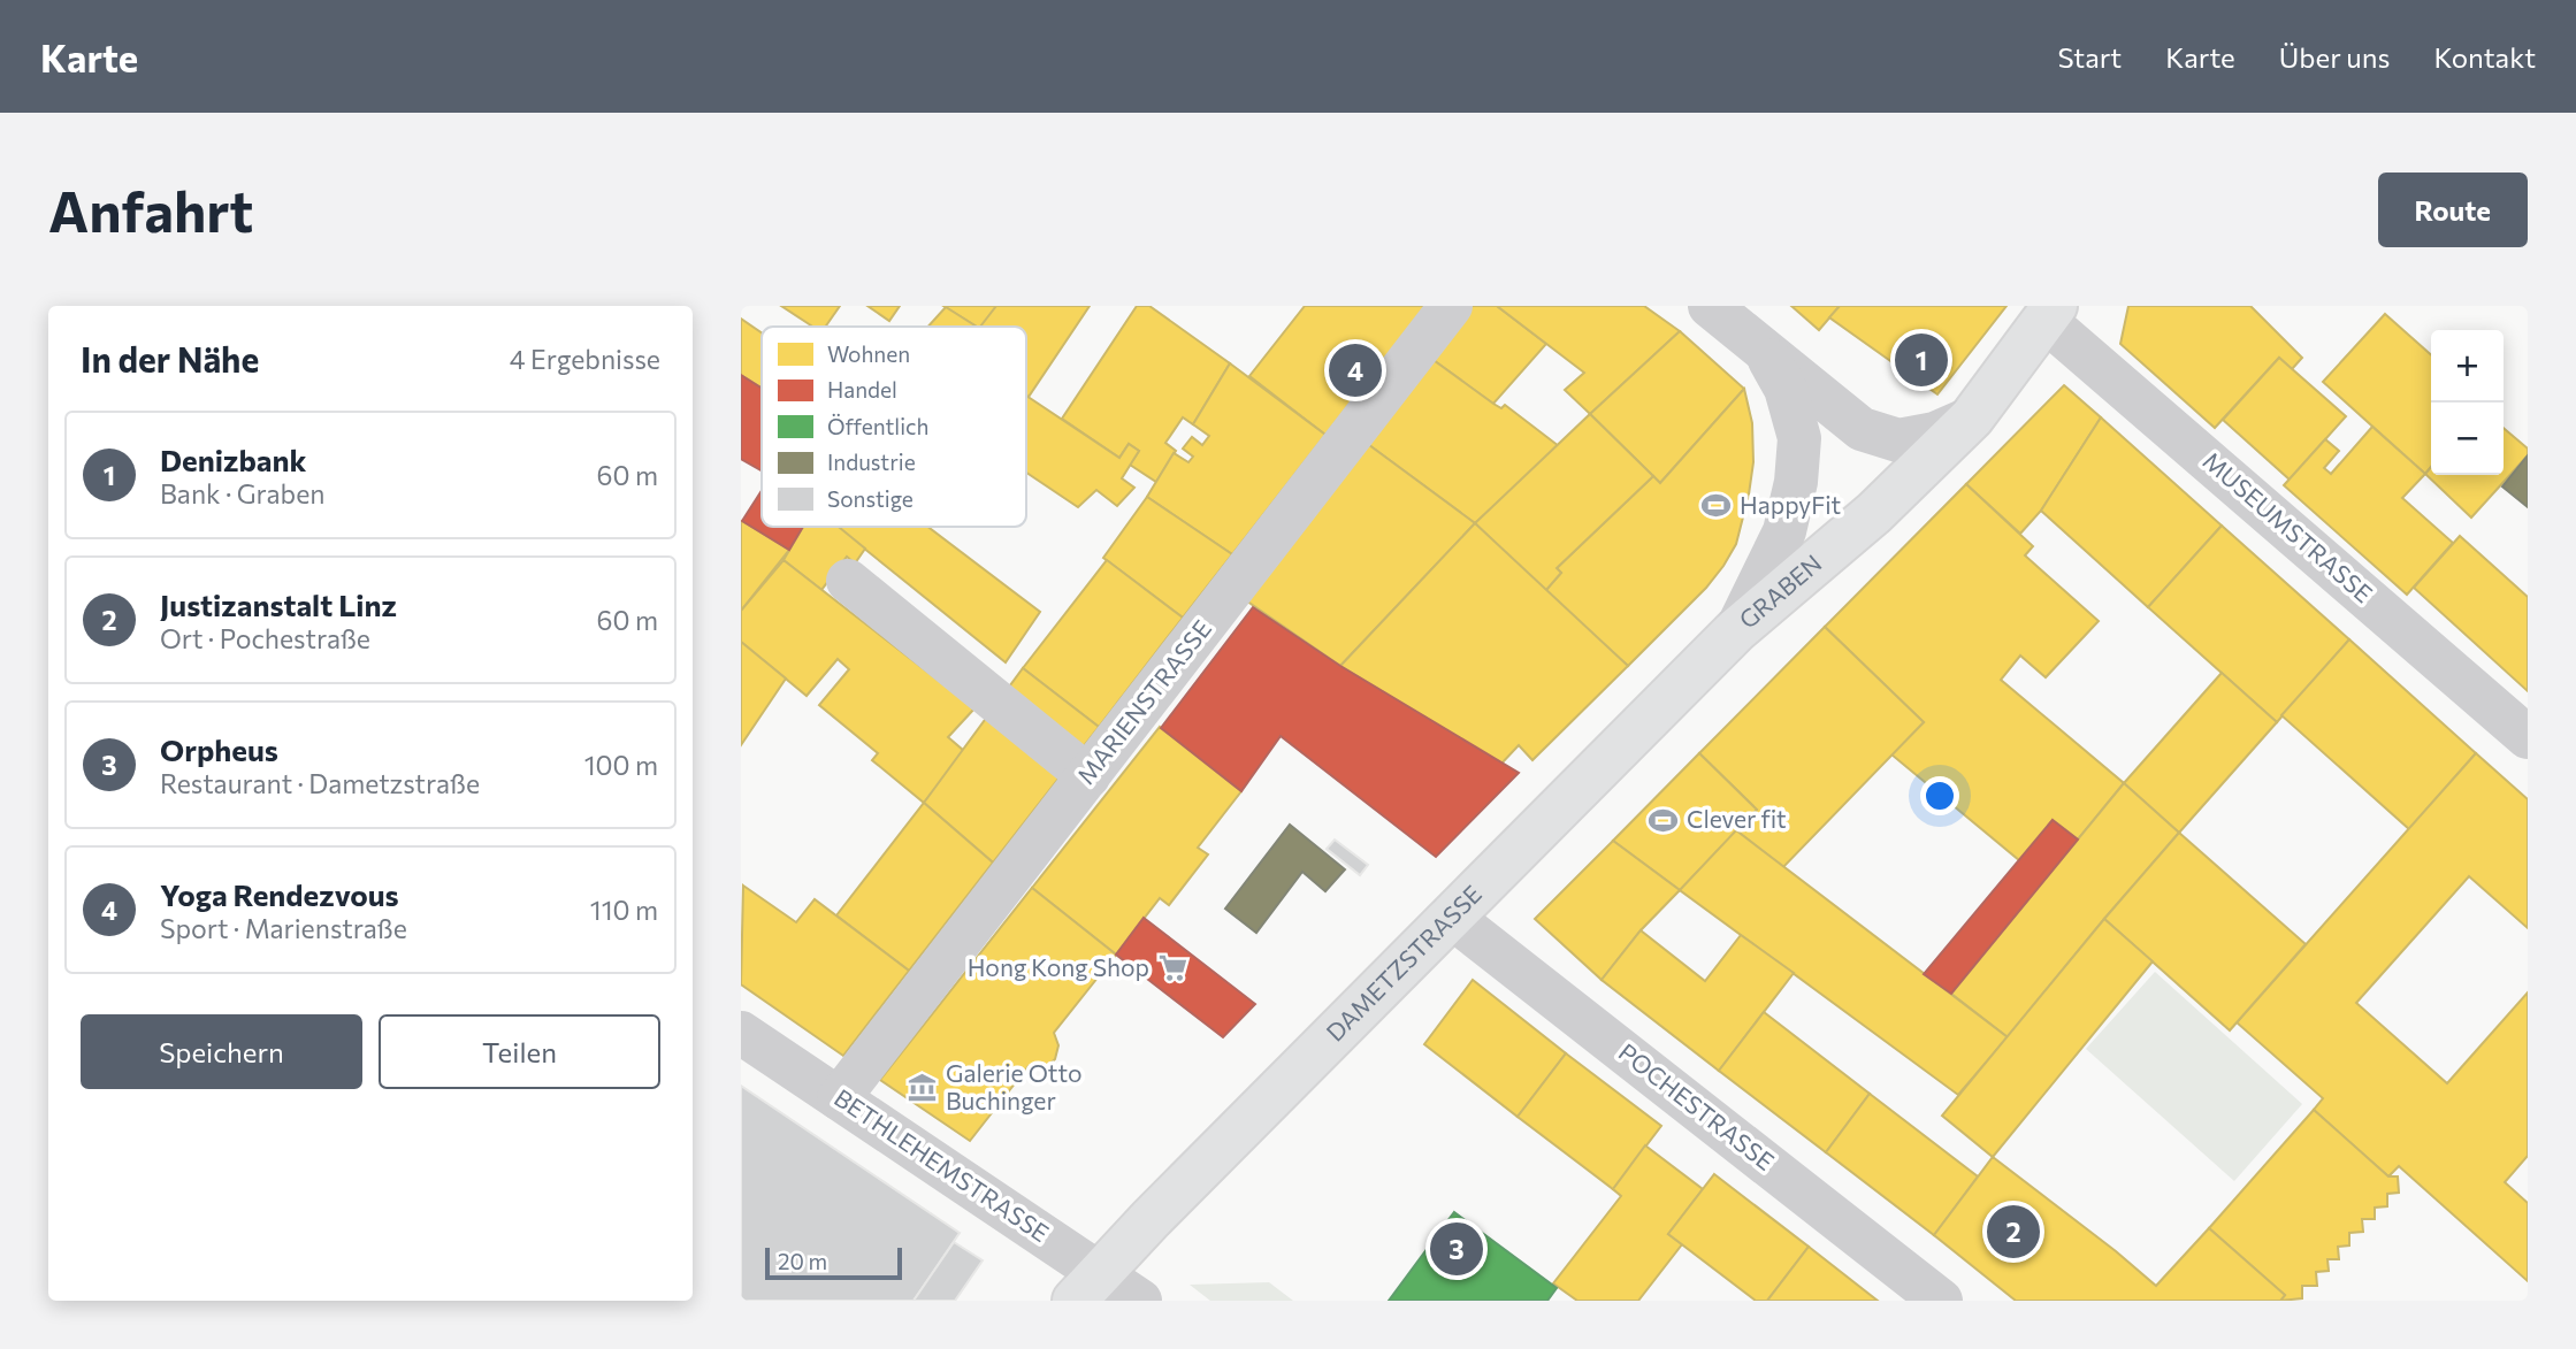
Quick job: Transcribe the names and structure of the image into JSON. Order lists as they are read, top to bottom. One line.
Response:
{"streets":{"main road":["GRABEN","DAMETZSTRASSE"],"street":["MUSEUMSTRASSE","MARIENSTRASSE","POCHESTRASSE","BETHLEHEMSTRASSE"]},"crossings":[["MUSEUMSTRASSE","GRABEN"],["GRABEN","DAMETZSTRASSE"],["MARIENSTRASSE","BETHLEHEMSTRASSE"],["DAMETZSTRASSE","POCHESTRASSE"],["DAMETZSTRASSE","BETHLEHEMSTRASSE"]],"places":{"sports":["HappyFit","Clever fit"],"supermarket":["Hong Kong Shop"],"museum":["Galerie Otto Buchinger"]},"legend":["Wohnen","Handel","Öffentlich","Industrie","Sonstige"],"scale_bar":"20 m","page":{"header":"Karte","nav":["Start","Karte","Über uns","Kontakt"],"buttons":["Route",["Speichern","Teilen"]],"title":"Anfahrt","heading":["In der Nähe","4 Ergebnisse"],"pins":["1","4","2","3"],"map_buttons":["+","−"],"list":[{"mark":"1","name":"Denizbank","note":"Bank · Graben","value":"60 m"},{"mark":"2","name":"Justizanstalt Linz","note":"Ort · Pochestraße","value":"60 m"},{"mark":"3","name":"Orpheus","note":"Restaurant · Dametzstraße","value":"100 m"},{"mark":"4","name":"Yoga Rendezvous","note":"Sport · Marienstraße","value":"110 m"}],"scale":"20 m"}}
